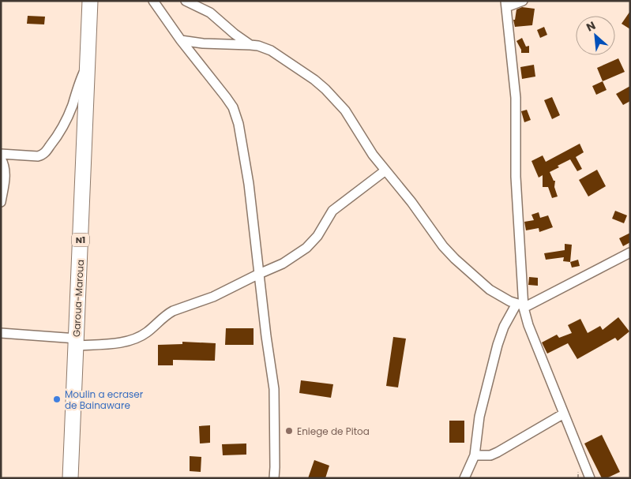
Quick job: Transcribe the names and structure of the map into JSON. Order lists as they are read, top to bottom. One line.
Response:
{"streets":{"highway":["N1","Garoua-Maroua"]},"places":["Moulin a ecraser de Bainaware","Eniege de Pitoa"],"north":"top left"}
